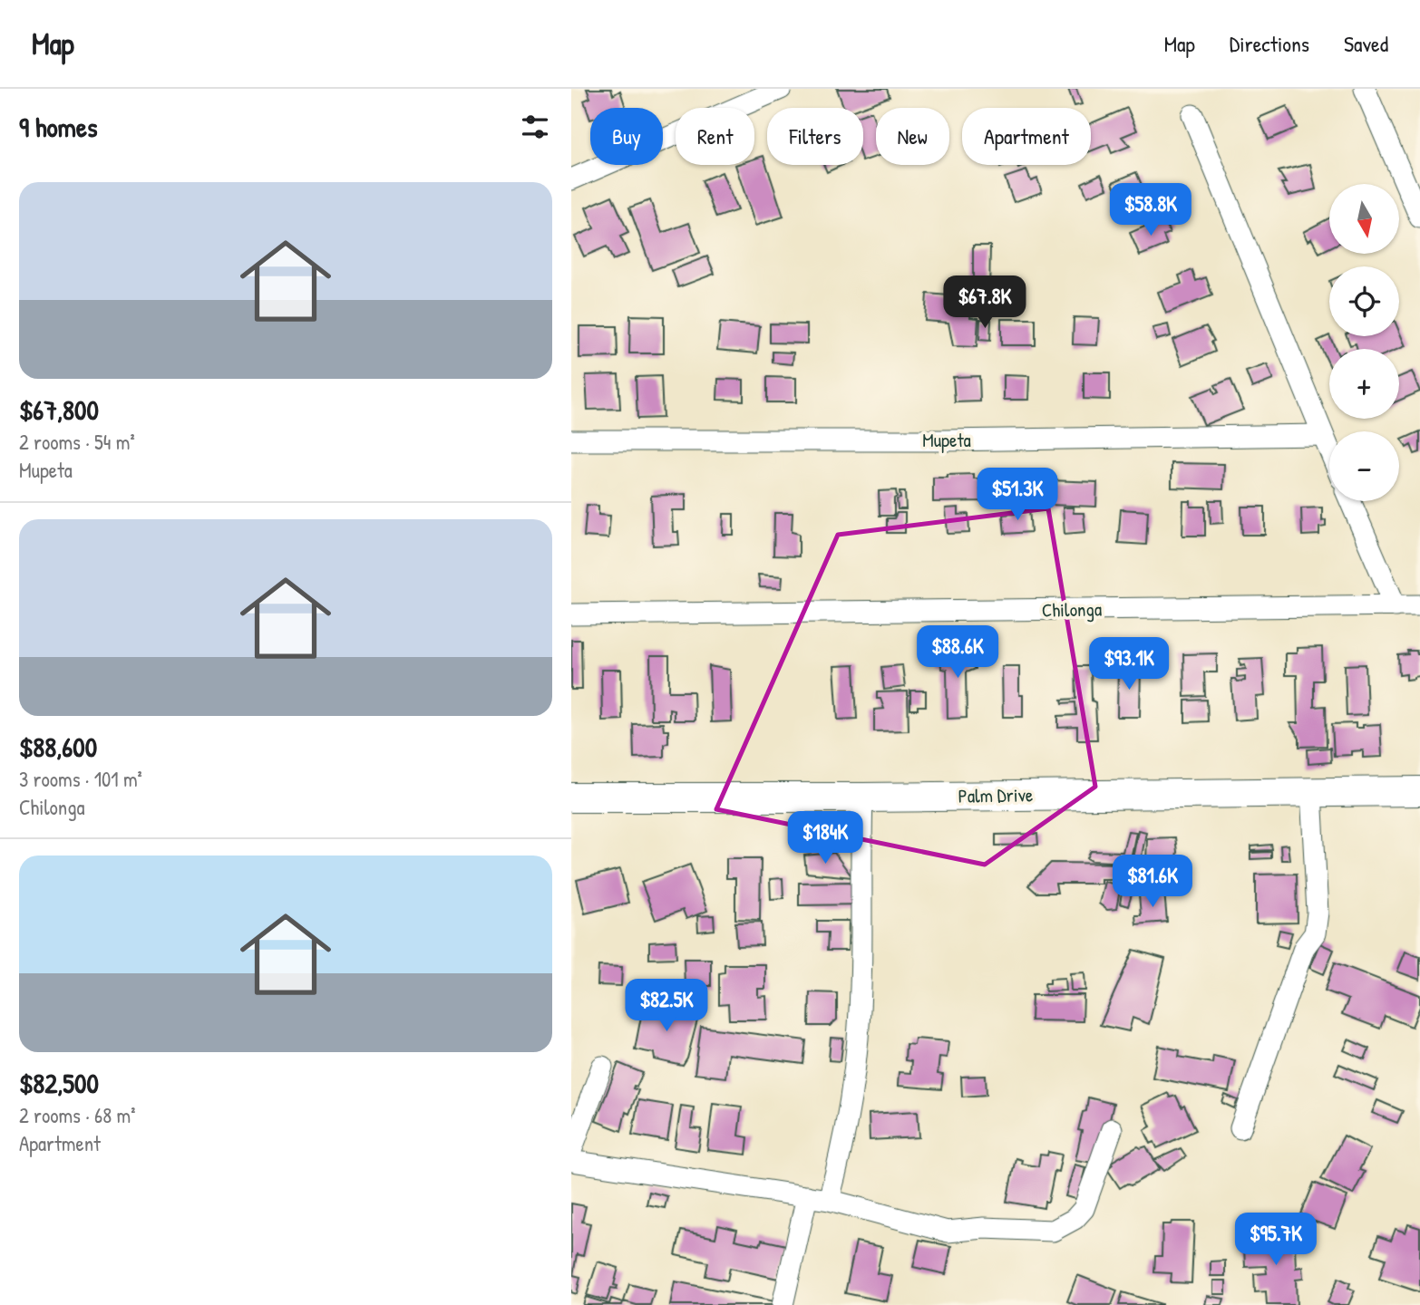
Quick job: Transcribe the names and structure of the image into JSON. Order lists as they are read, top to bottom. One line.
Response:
{"streets":{"street":["Mupeta","Chilonga","Palm Drive"]},"north":"bottom","page":{"header":"Map","nav":["Map","Directions","Saved"],"heading":"9 homes","chip":["Buy","Rent","Filters","New","Apartment"],"list":[{"name":"$67,800","note":"2 rooms · 54 m² · Mupeta"},{"name":"$88,600","note":"3 rooms · 101 m² · Chilonga"},{"name":"$82,500","note":"2 rooms · 68 m² · Apartment"}],"price":["$58.8K","$67.8K","$51.3K","$88.6K","$93.1K","$184K","$81.6K","$82.5K","$95.7K"],"map_buttons":["+","−"]}}
